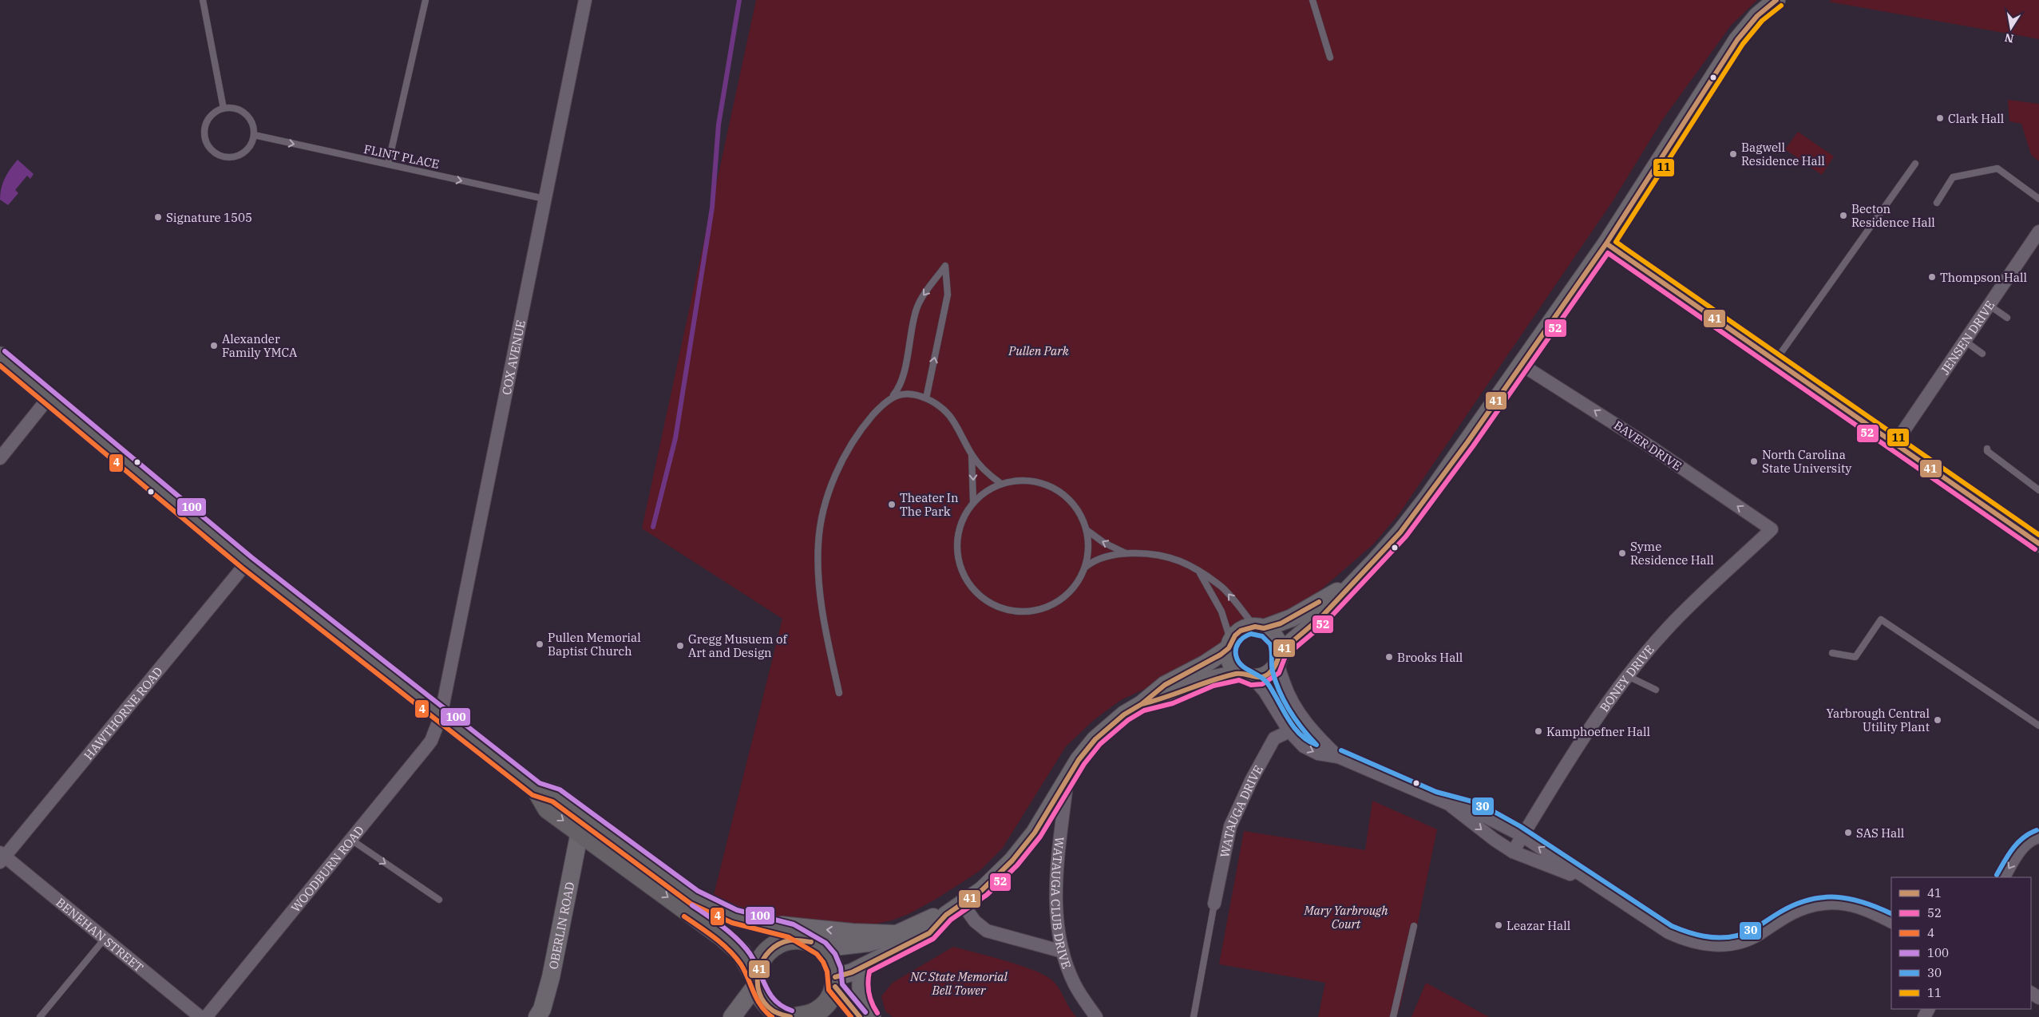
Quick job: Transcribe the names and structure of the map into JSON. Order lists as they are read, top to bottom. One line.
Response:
{"streets":{"main road":["OBERLIN ROAD"],"street":["JENSEN DRIVE","COX AVENUE","BAVER DRIVE","BONEY DRIVE","HAWTHORNE ROAD","WATAUGA DRIVE","WOODBURN ROAD","WATAUGA CLUB DRIVE","BENEHAN STREET"],"lane":["FLINT PLACE"]},"crossings":[["FLINT PLACE","COX AVENUE"],["COX AVENUE","WOODBURN ROAD"],["BAVER DRIVE","BONEY DRIVE"],["HAWTHORNE ROAD","BENEHAN STREET"]],"one_way":["FLINT PLACE","BAVER DRIVE"],"parks":["Pullen Park","Mary Yarbrough Court","NC State Memorial Bell Tower"],"places":["Clark Hall","Bagwell Residence Hall","Becton Residence Hall","Signature 1505","Thompson Hall","Alexander Family YMCA","North Carolina State University","Theater In The Park","Syme Residence Hall","Pullen Memorial Baptist Church","Gregg Musuem of Art and Design","Brooks Hall","Yarbrough Central Utility Plant","Kamphoefner Hall","SAS Hall","Leazar Hall"],"lines":["transit line 41","transit line 11","transit line 52","transit line 100","transit line 4","transit line 30"],"legend":["41","52","4","100","30","11"],"north":"bottom"}
